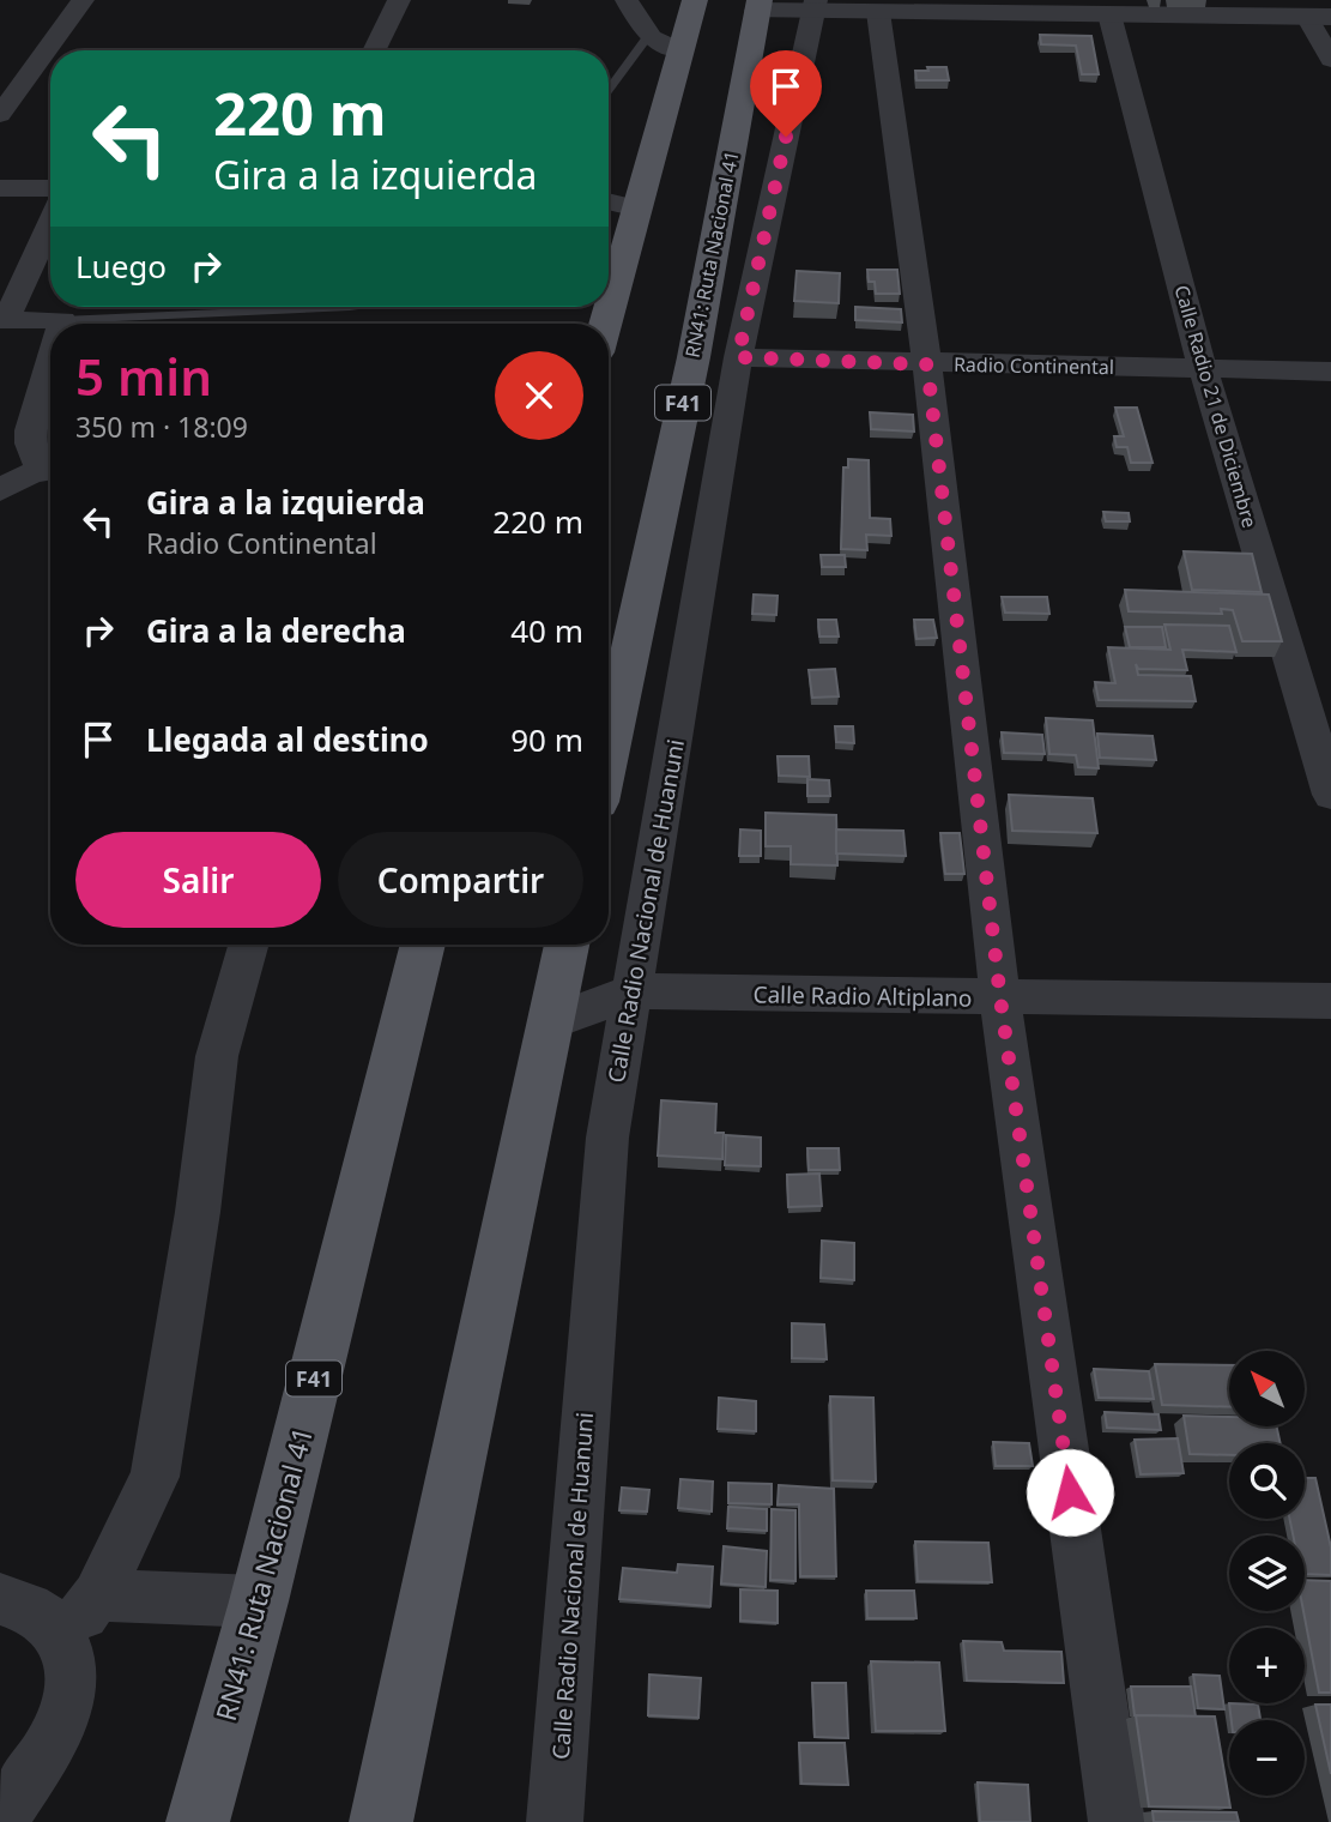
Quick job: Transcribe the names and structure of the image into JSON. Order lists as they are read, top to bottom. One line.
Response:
{"streets":{"main road":["RN41: Ruta Nacional 41","F41"],"street":["Radio Continental","Calle Radio 21 de Diciembre","Calle Radio Nacional de Huanuni","Calle Radio Altiplano"]},"crossings":[["Radio Continental","Calle Radio 21 de Diciembre"],["Radio Continental","Calle Radio Nacional de Huanuni"],["Calle Radio Nacional de Huanuni","Calle Radio Altiplano"]],"north":"top left","page":{"turn":["220 m","Gira a la izquierda"],"then":"Luego","heading":["5 min","350 m · 18:09"],"list":[{"name":"Gira a la izquierda","note":"Radio Continental","value":"220 m"},{"name":"Gira a la derecha","value":"40 m"},{"name":"Llegada al destino","value":"90 m"}],"buttons":["Salir","Compartir"],"map_buttons":["+","−"]}}
